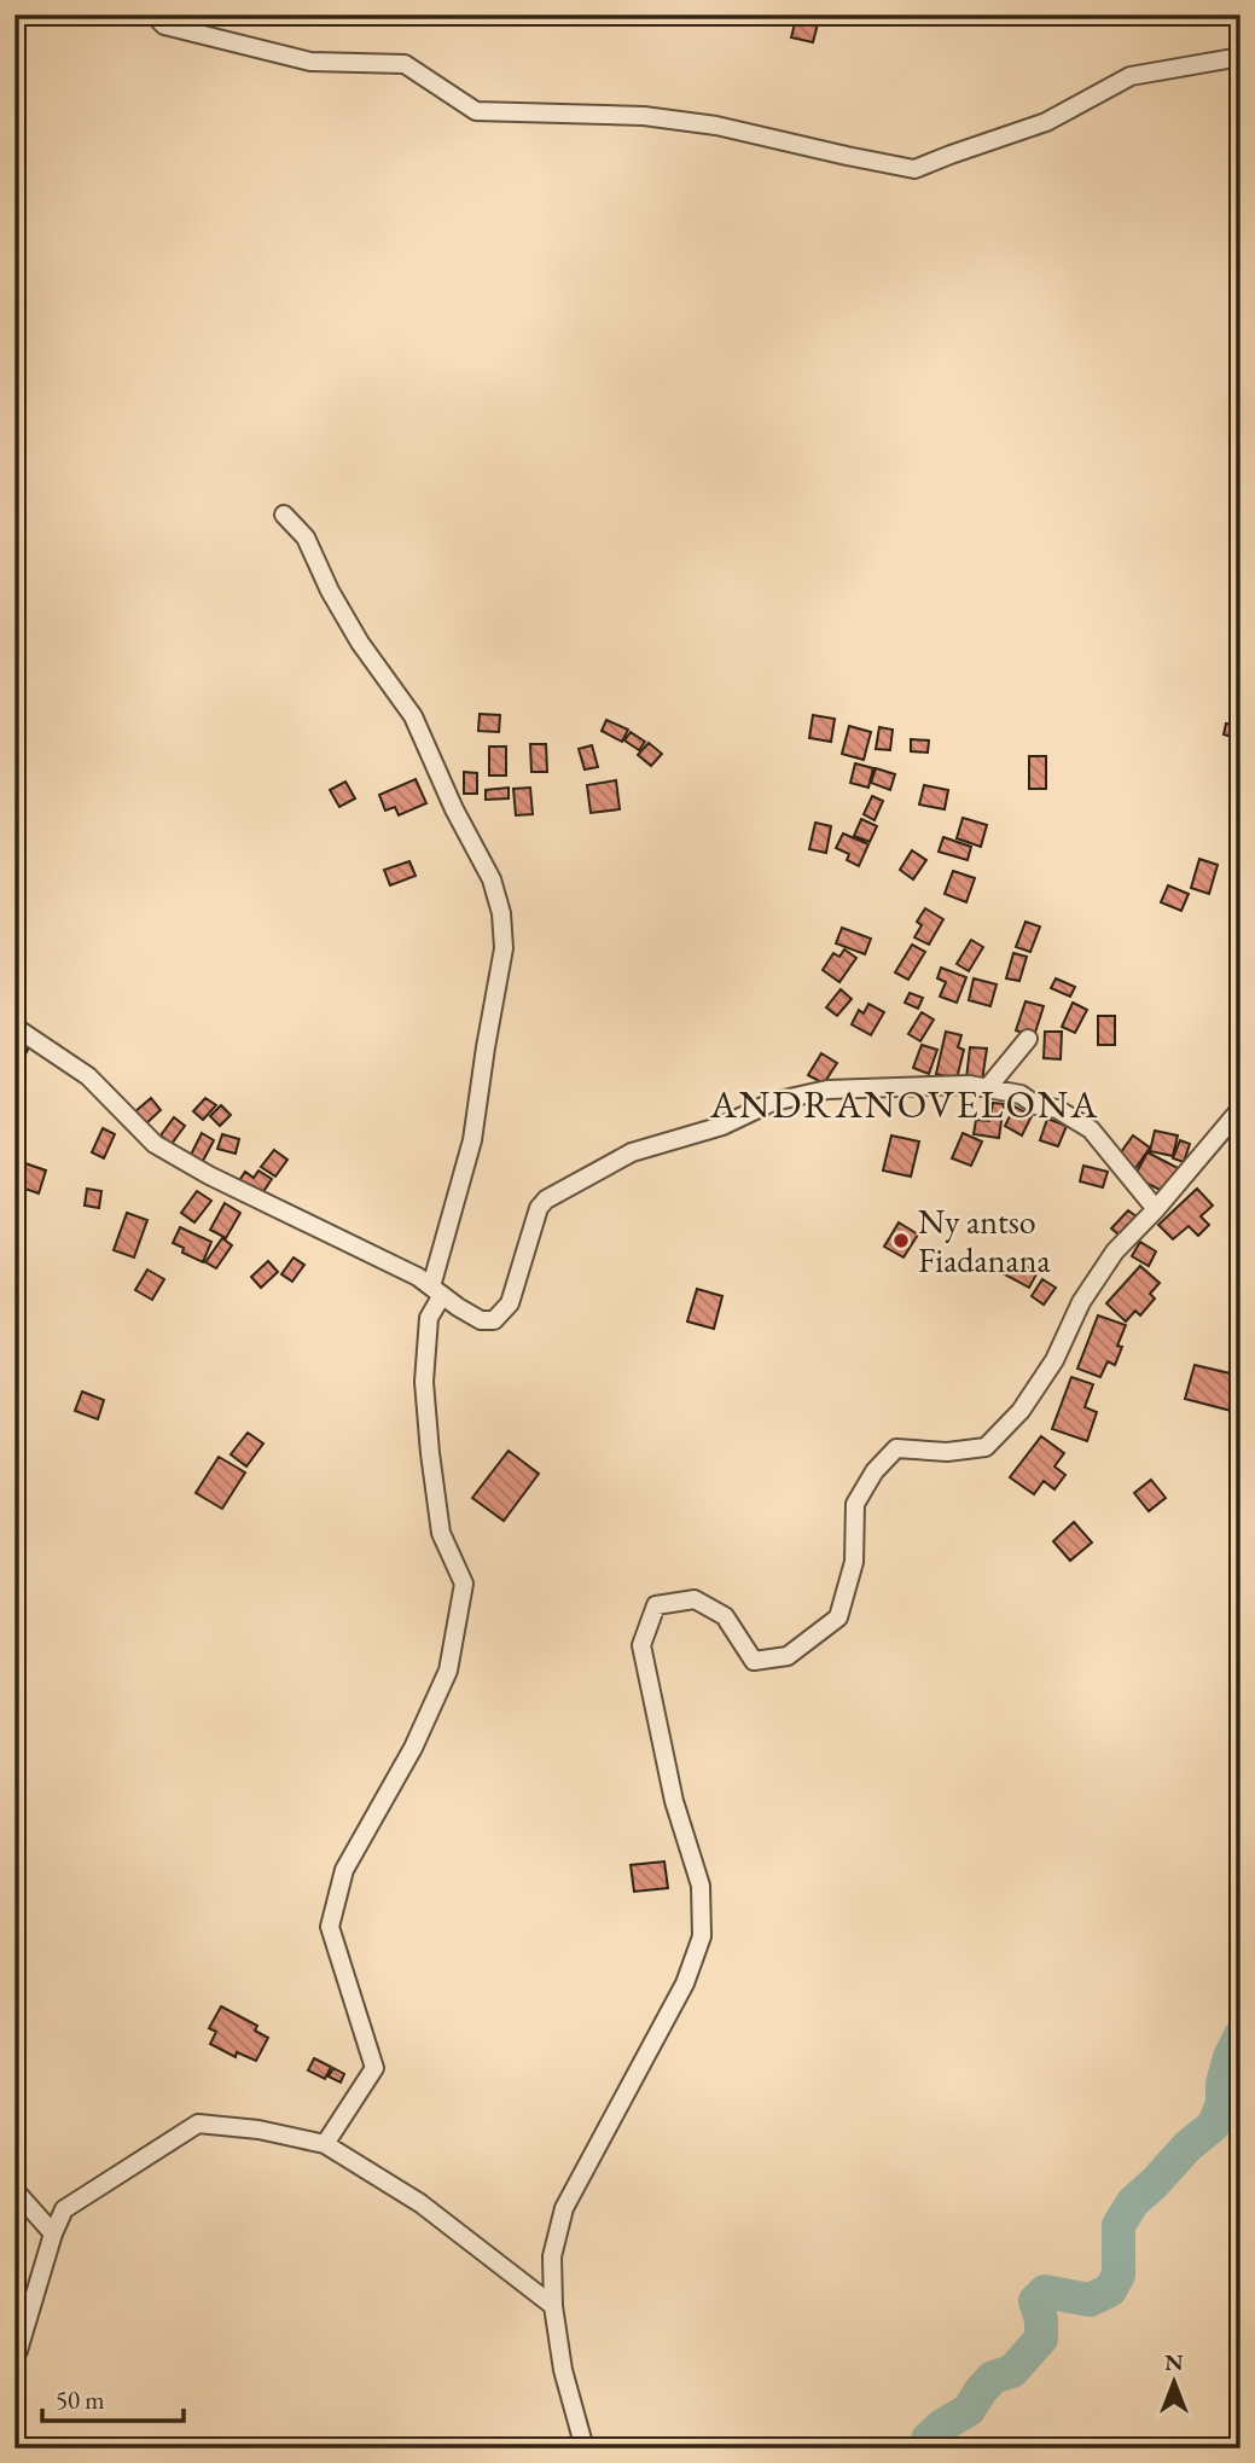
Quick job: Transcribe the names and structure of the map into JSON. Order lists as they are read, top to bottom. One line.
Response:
{"districts":["ANDRANOVELONA"],"places":["Ny antso Fiadanana"],"scale_bar":"50 m","north":"top"}
